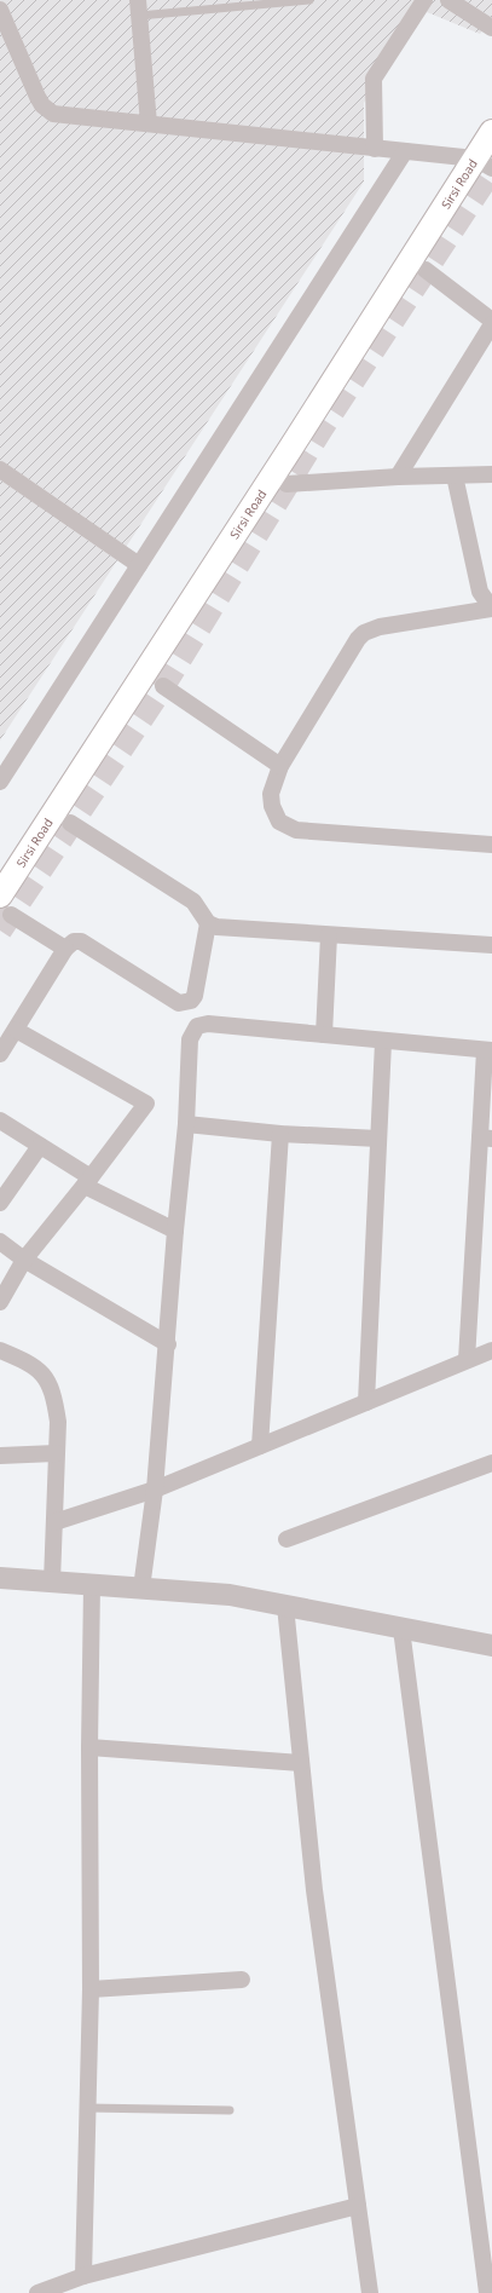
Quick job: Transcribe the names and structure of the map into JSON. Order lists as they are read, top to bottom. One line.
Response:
{"streets":{"main road":["Sirsi Road"]}}
